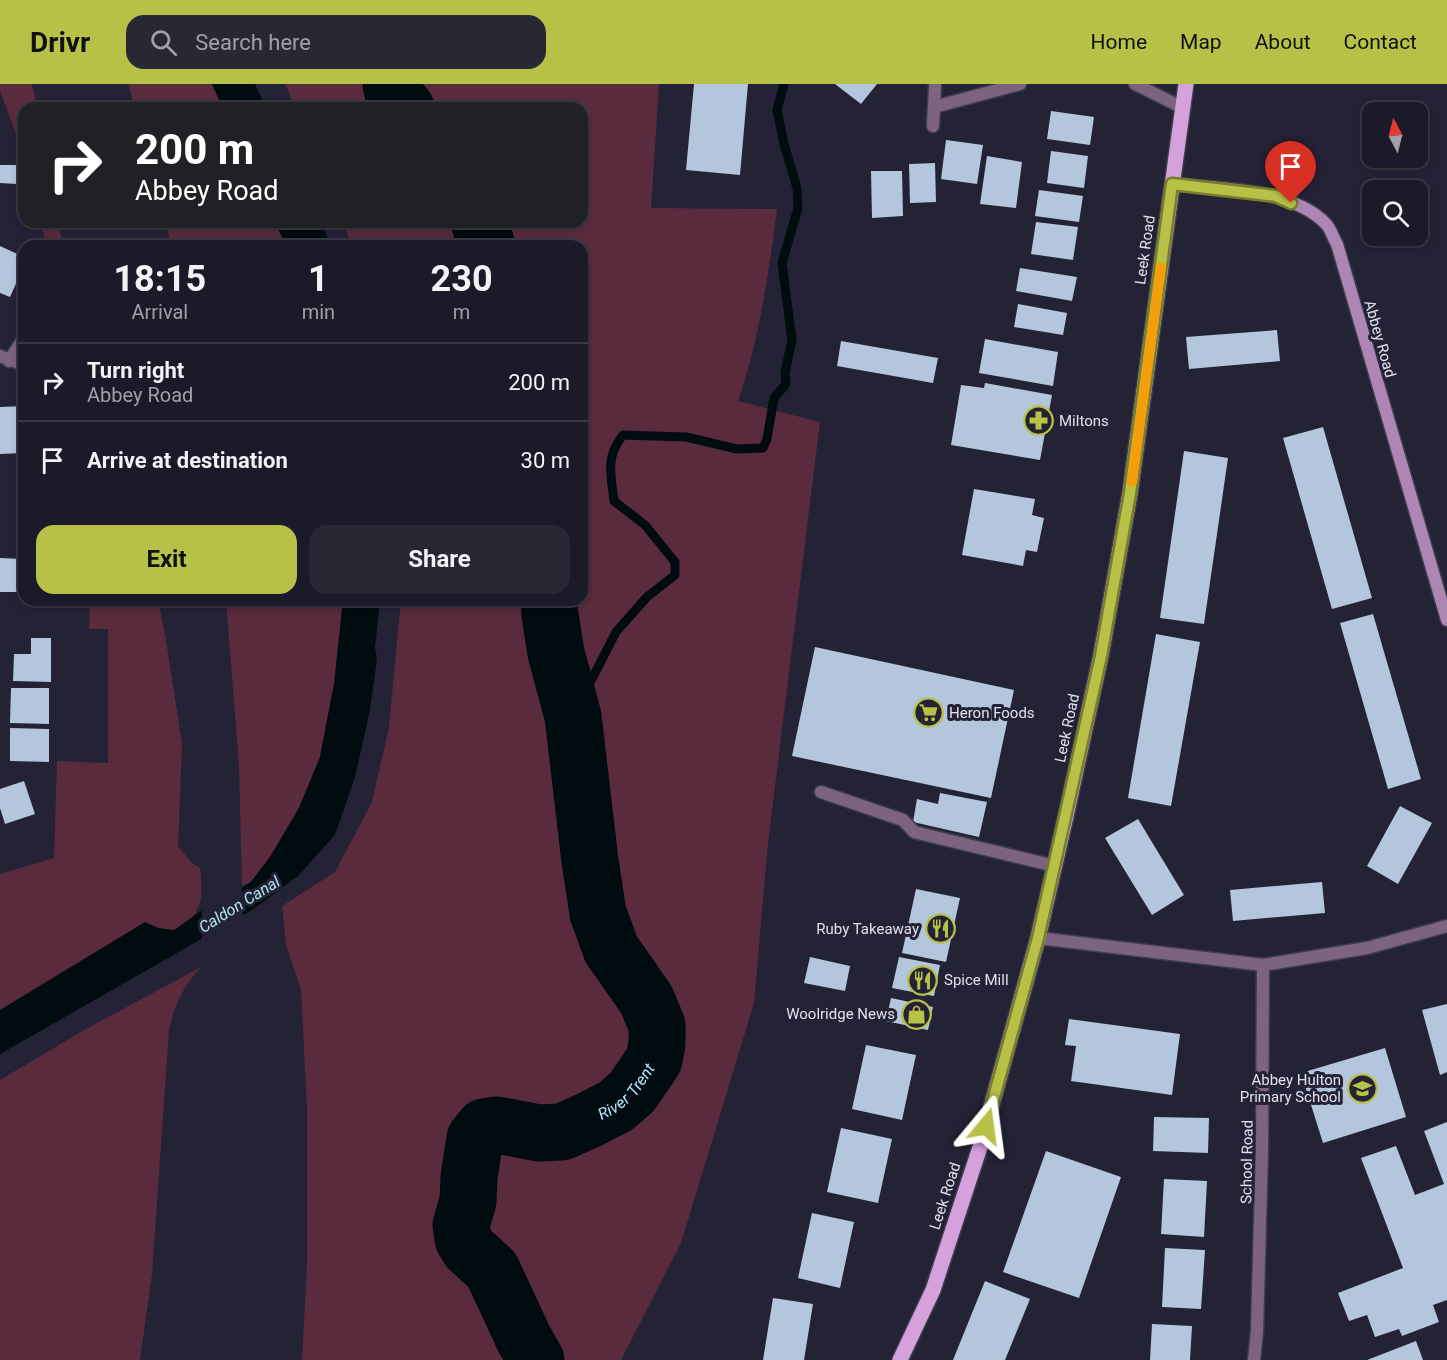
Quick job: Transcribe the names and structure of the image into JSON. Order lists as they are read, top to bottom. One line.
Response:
{"streets":{"main road":["Leek Road"],"street":["Abbey Road","School Road"]},"crossings":[["Leek Road","Abbey Road"]],"water":["Caldon Canal","River Trent"],"places":{"pharmacy":["Miltons"],"supermarket":["Heron Foods"],"restaurant":["Ruby Takeaway","Spice Mill"],"shop":["Woolridge News"],"school or university":["Abbey Hulton Primary School"]},"north":"top","page":{"header":"Drivr","search":"Search here","nav":["Home","Map","About","Contact"],"turn":["200 m","Abbey Road"],"eta":["18:15","Arrival","1","min","230","m"],"list":[{"name":"Turn right","note":"Abbey Road","value":"200 m"},{"name":"Arrive at destination","value":"30 m"}],"buttons":["Exit","Share"]}}
